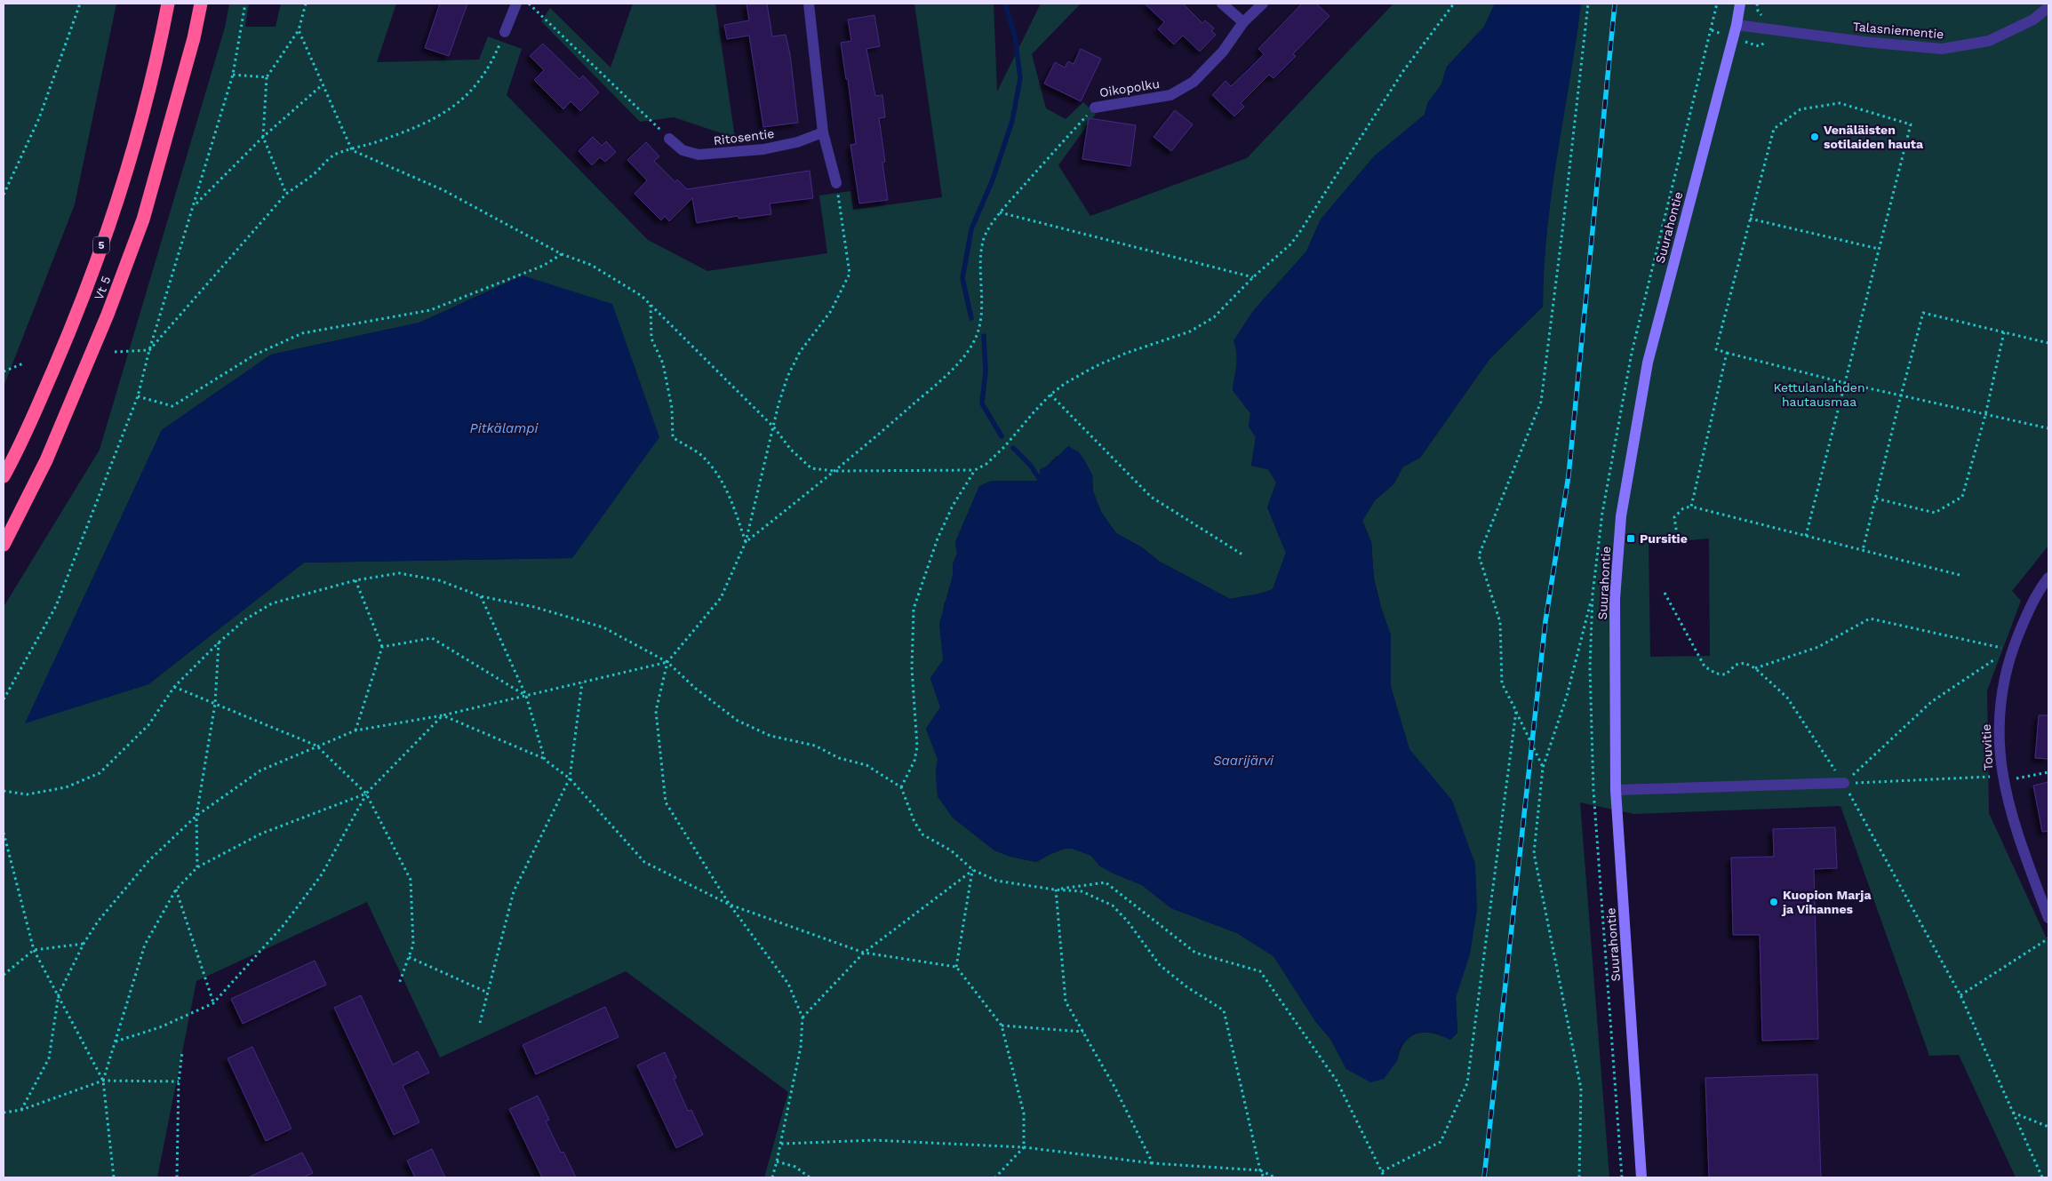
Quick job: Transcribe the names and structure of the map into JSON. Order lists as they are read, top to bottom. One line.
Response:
{"streets":{"highway":["5","Vt 5"],"street":["Talasniementie","Oikopolku","Ritosentie","Suurahontie","Touvitie"]},"crossings":[["Talasniementie","Suurahontie"]],"water":["Pitkälampi","Saarijärvi"],"parks":["Kettulanlahden hautausmaa"],"places":{"other":["Venäläisten sotilaiden hauta","Kuopion Marja ja Vihannes"],"transit":["Pursitie"]}}
